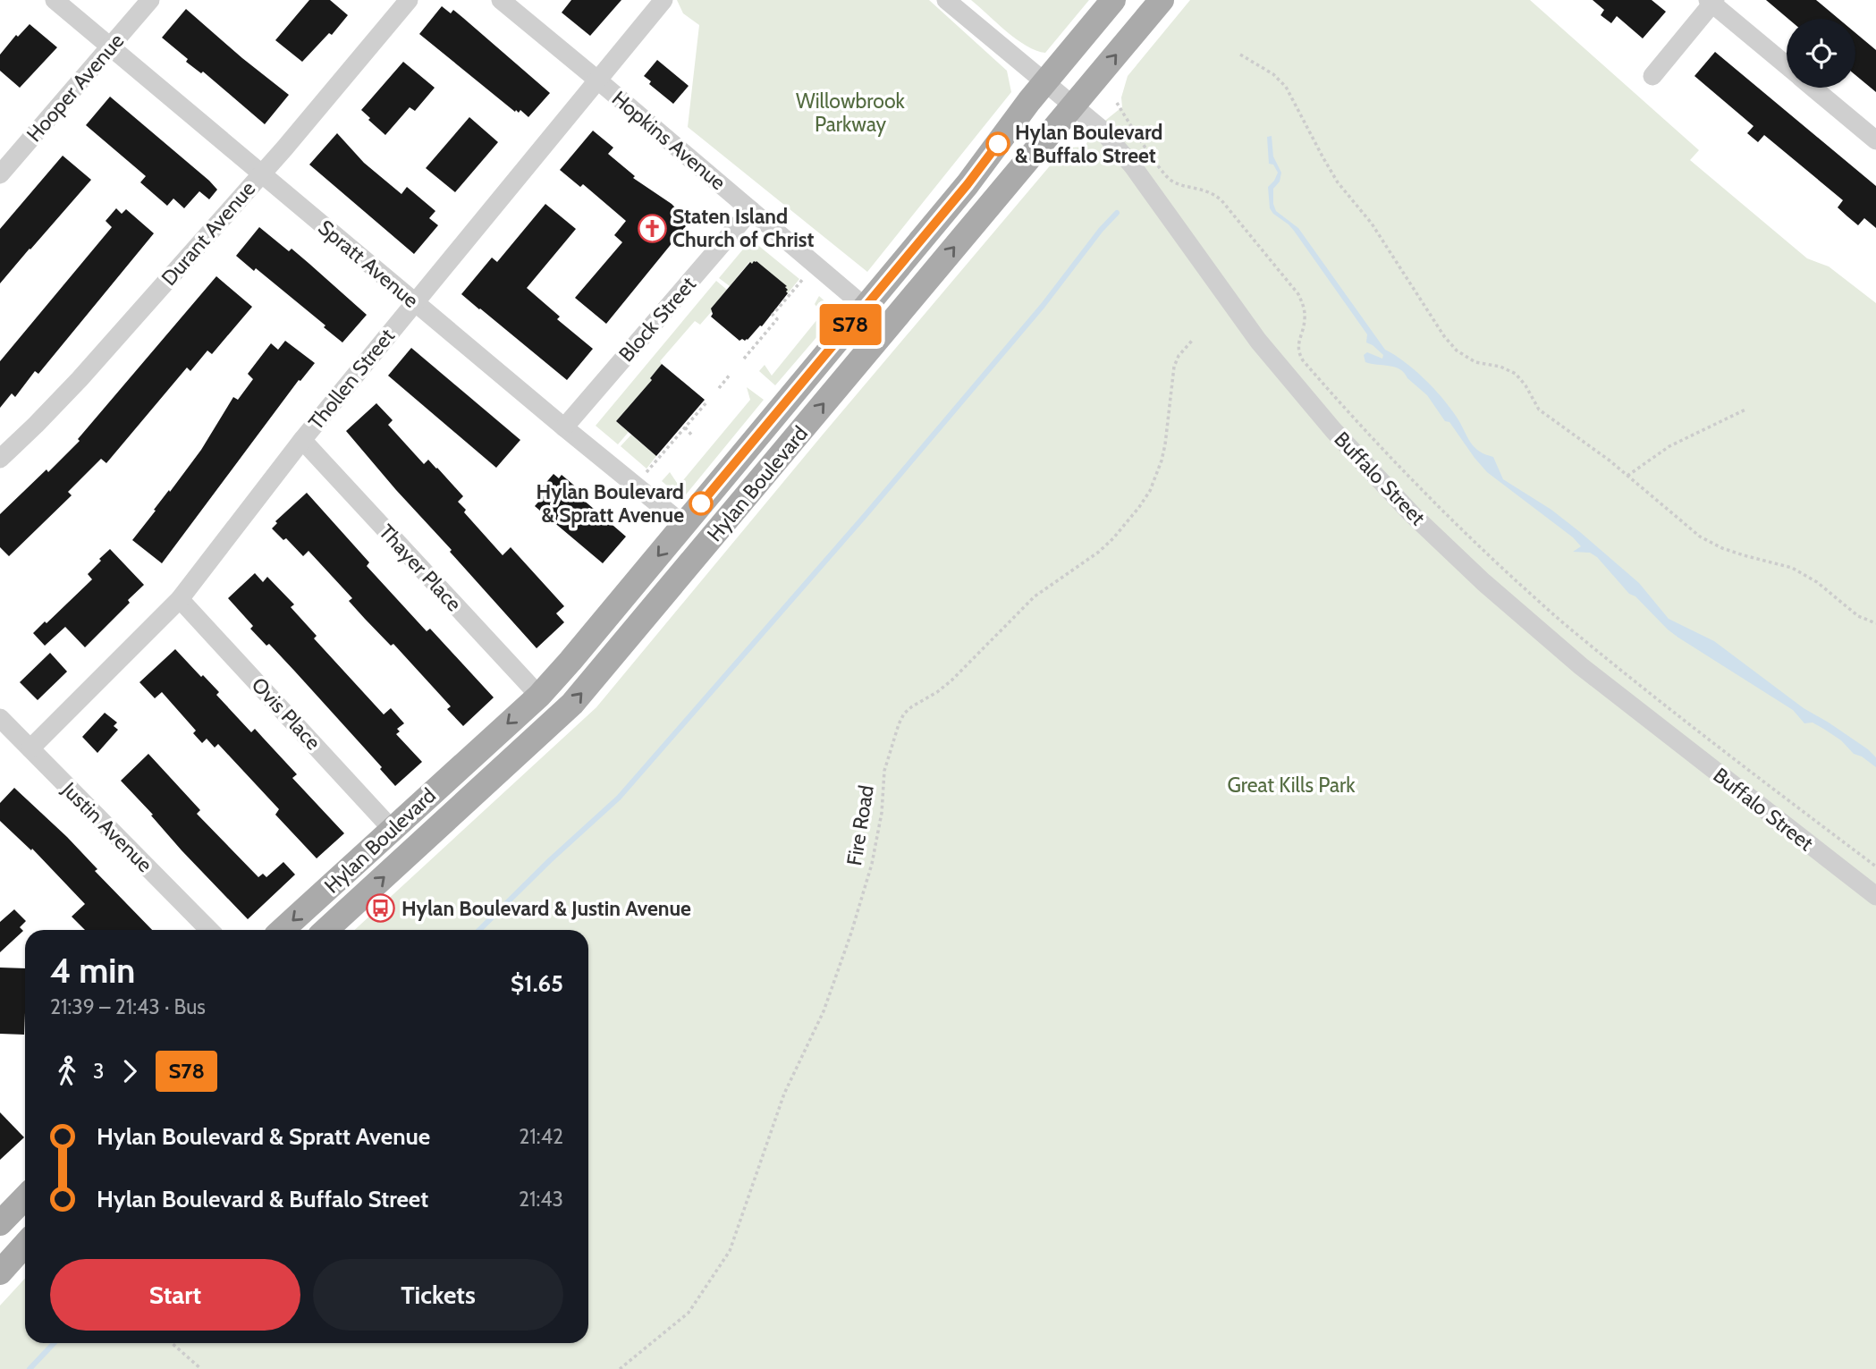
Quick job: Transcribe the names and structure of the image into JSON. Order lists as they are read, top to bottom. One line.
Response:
{"streets":{"main road":["Hylan Boulevard"],"street":["Hooper Avenue","Hopkins Avenue","Durant Avenue","Spratt Avenue","Block Street","Thollen Street","Buffalo Street","Thayer Place","Ovis Place","Justin Avenue"],"path":["Fire Road"]},"crossings":[["Hooper Avenue","Spratt Avenue"],["Hopkins Avenue","Block Street"],["Hopkins Avenue","Thollen Street"],["Hopkins Avenue","Hylan Boulevard"],["Durant Avenue","Spratt Avenue"],["Spratt Avenue","Block Street"],["Spratt Avenue","Thollen Street"],["Spratt Avenue","Hylan Boulevard"],["Thollen Street","Thayer Place"],["Thollen Street","Ovis Place"],["Thollen Street","Justin Avenue"],["Buffalo Street","Hylan Boulevard"],["Hylan Boulevard","Thayer Place"],["Hylan Boulevard","Ovis Place"]],"parks":["Willowbrook Parkway","Great Kills Park"],"places":{"other":["Hylan Boulevard & Buffalo Street","Hylan Boulevard & Spratt Avenue"],"church":["Staten Island Church of Christ"],"bus stop":["Hylan Boulevard & Justin Avenue"]},"lines":["bus line S78"],"page":{"on_map":"S78","heading":["4 min","21:39 – 21:43 · Bus","$1.65"],"legs":["3","S78"],"list":[{"name":"Hylan Boulevard & Spratt Avenue","value":"21:42"},{"name":"Hylan Boulevard & Buffalo Street","value":"21:43"}],"buttons":["Start","Tickets"]}}
